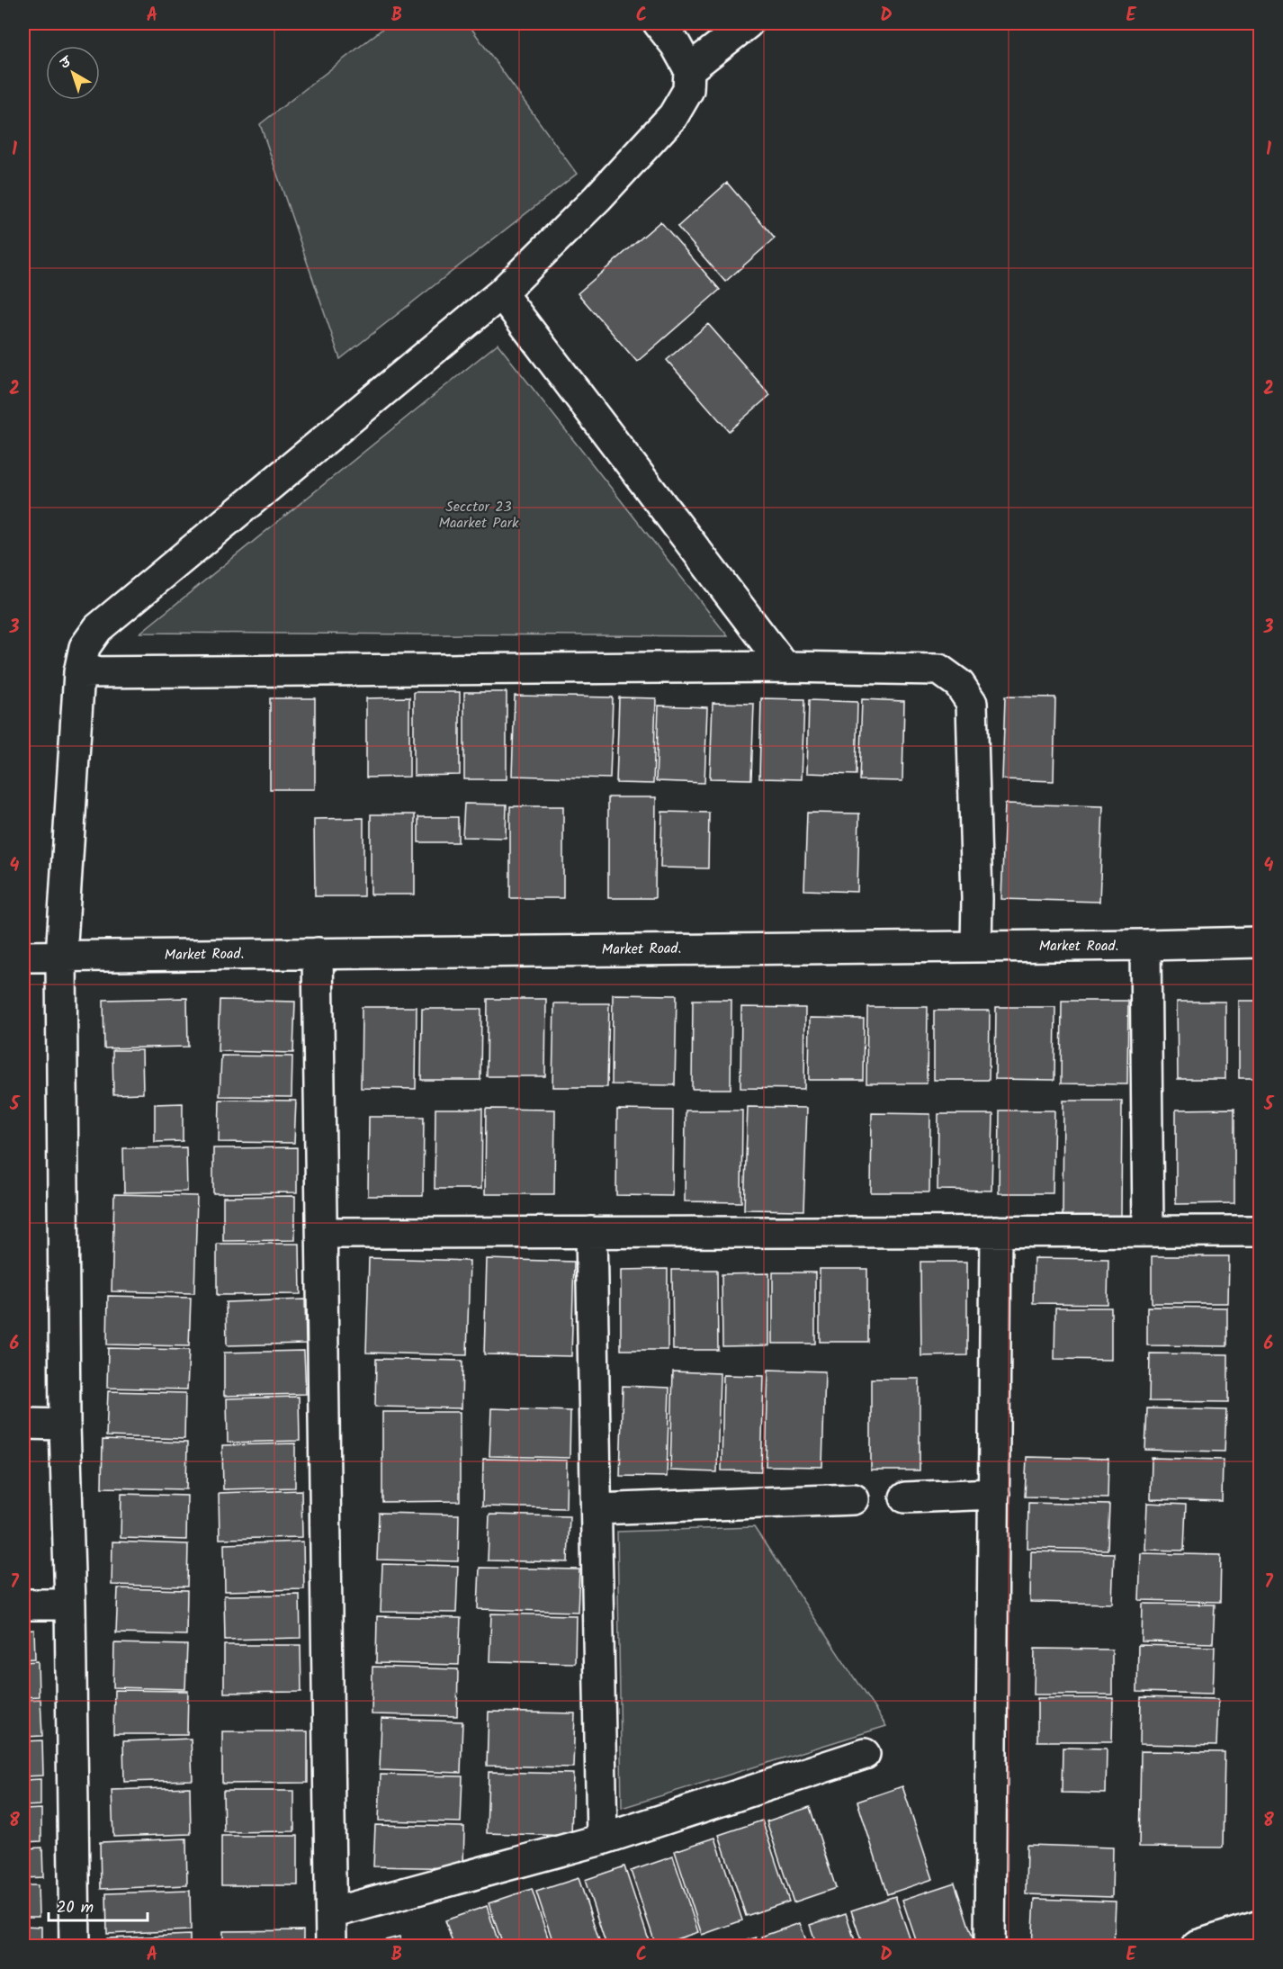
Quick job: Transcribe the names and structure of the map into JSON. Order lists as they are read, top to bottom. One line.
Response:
{"streets":{"street":["Market Road."]},"parks":["Secctor 23 Maarket Park"],"scale_bar":"20 m","north":"top left","grid":{"columns":["A","B","C","D","E"],"rows":["1","2","3","4","5","6","7","8"]}}
